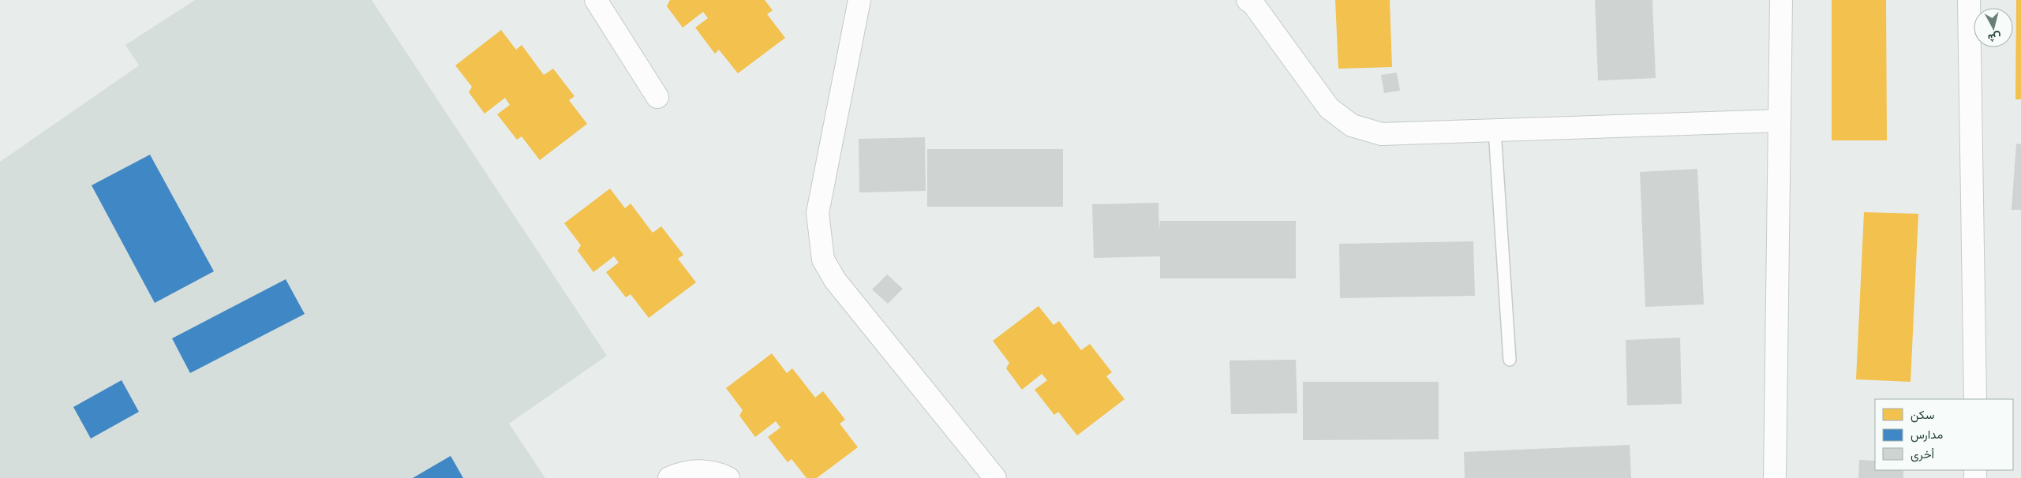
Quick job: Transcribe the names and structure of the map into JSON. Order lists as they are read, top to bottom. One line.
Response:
{"legend":["سكن","مدارس","أخرى"],"north":"bottom"}
